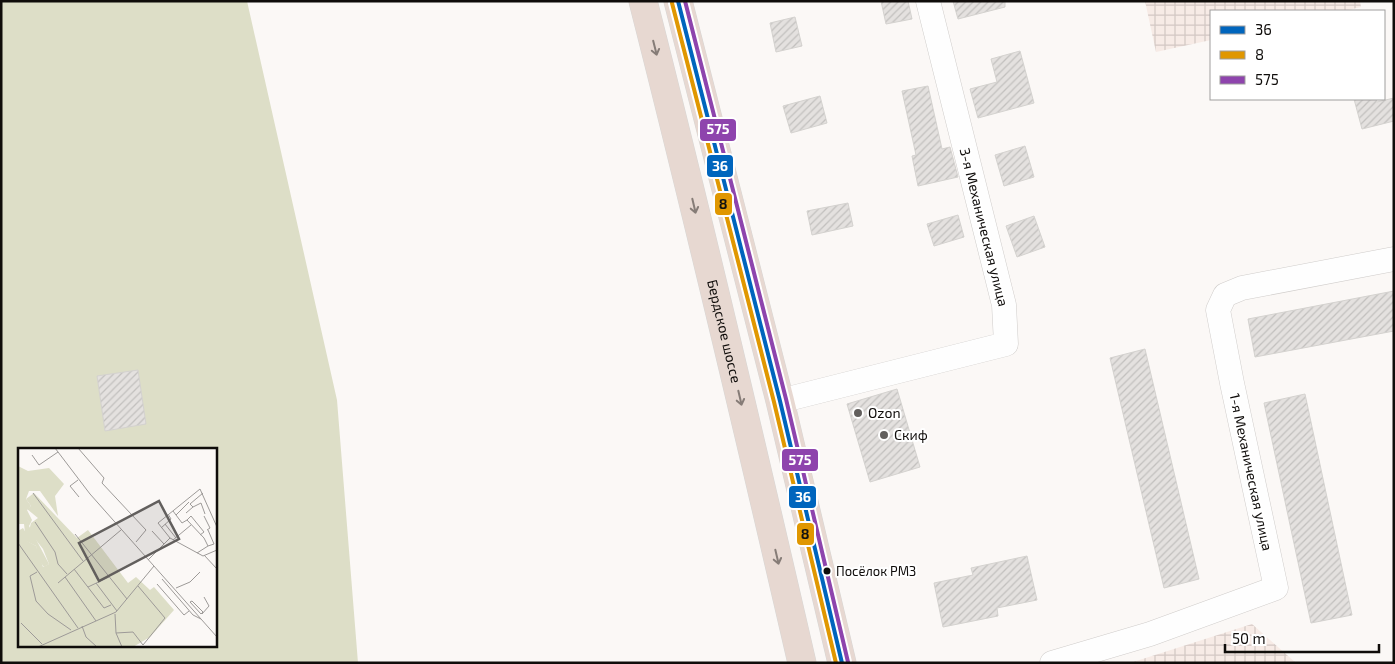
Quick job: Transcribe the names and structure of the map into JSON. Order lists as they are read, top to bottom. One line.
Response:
{"streets":{"highway":["Бердское шоссе"],"street":["3-я Механическая улица","1-я Механическая улица"]},"places":["Ozon","Скиф","Посёлок РМЗ"],"lines":["transit line 36","transit line 575","transit line 8"],"legend":["36","8","575"],"scale_bar":"50 m"}
